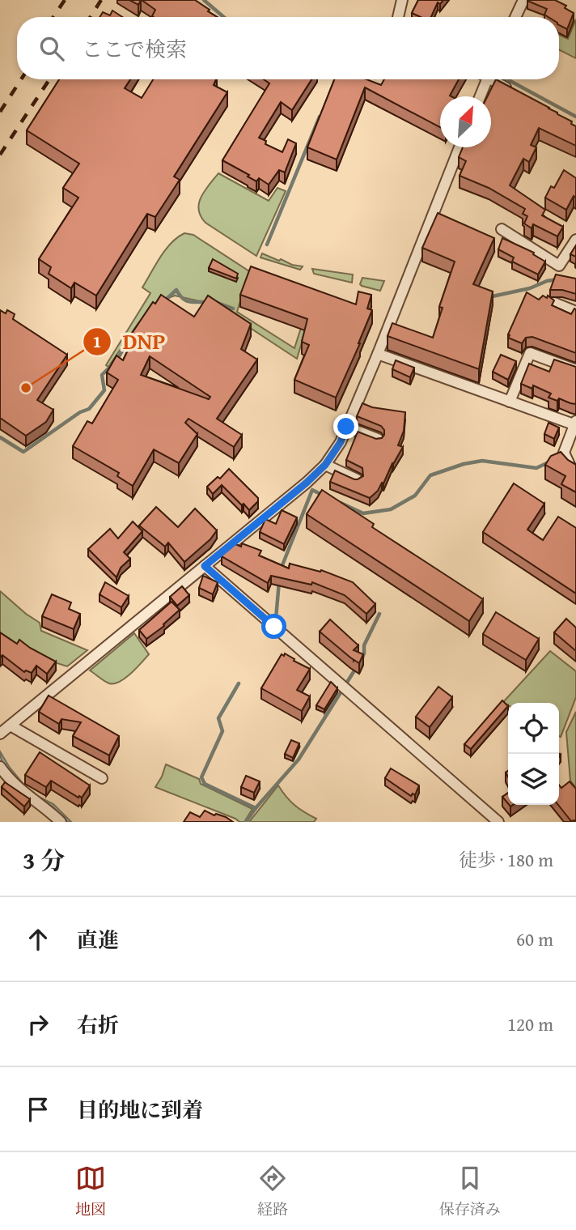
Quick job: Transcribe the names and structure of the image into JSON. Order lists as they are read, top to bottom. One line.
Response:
{"places":["DNP"],"north":"top right","page":{"search":"ここで検索","heading":["3 分","徒歩 · 180 m"],"list":[["直進","60 m"],["右折","120 m"],"目的地に到着"],"nav":["地図","経路","保存済み"]}}
